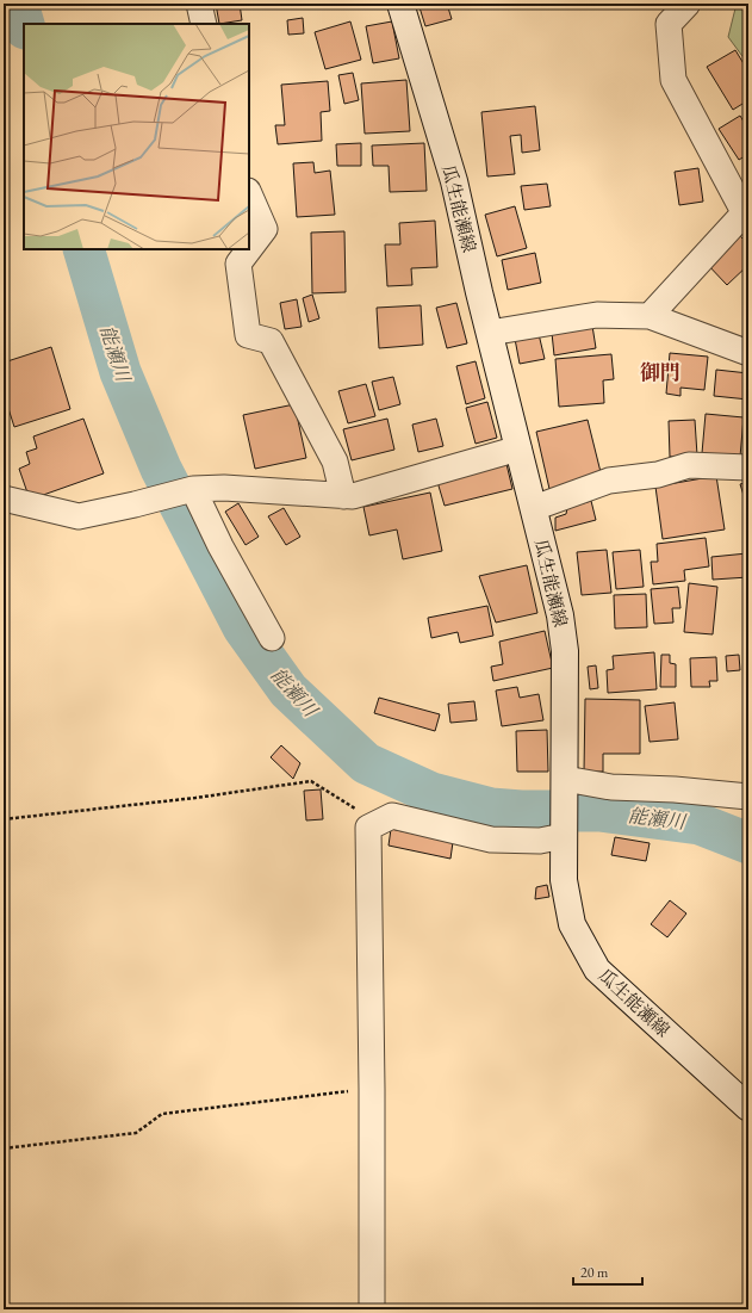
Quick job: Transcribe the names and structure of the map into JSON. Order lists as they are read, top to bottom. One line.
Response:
{"streets":{"main road":["瓜生能瀬線"]},"districts":["御門"],"water":["能瀬川"],"scale_bar":"20 m"}
